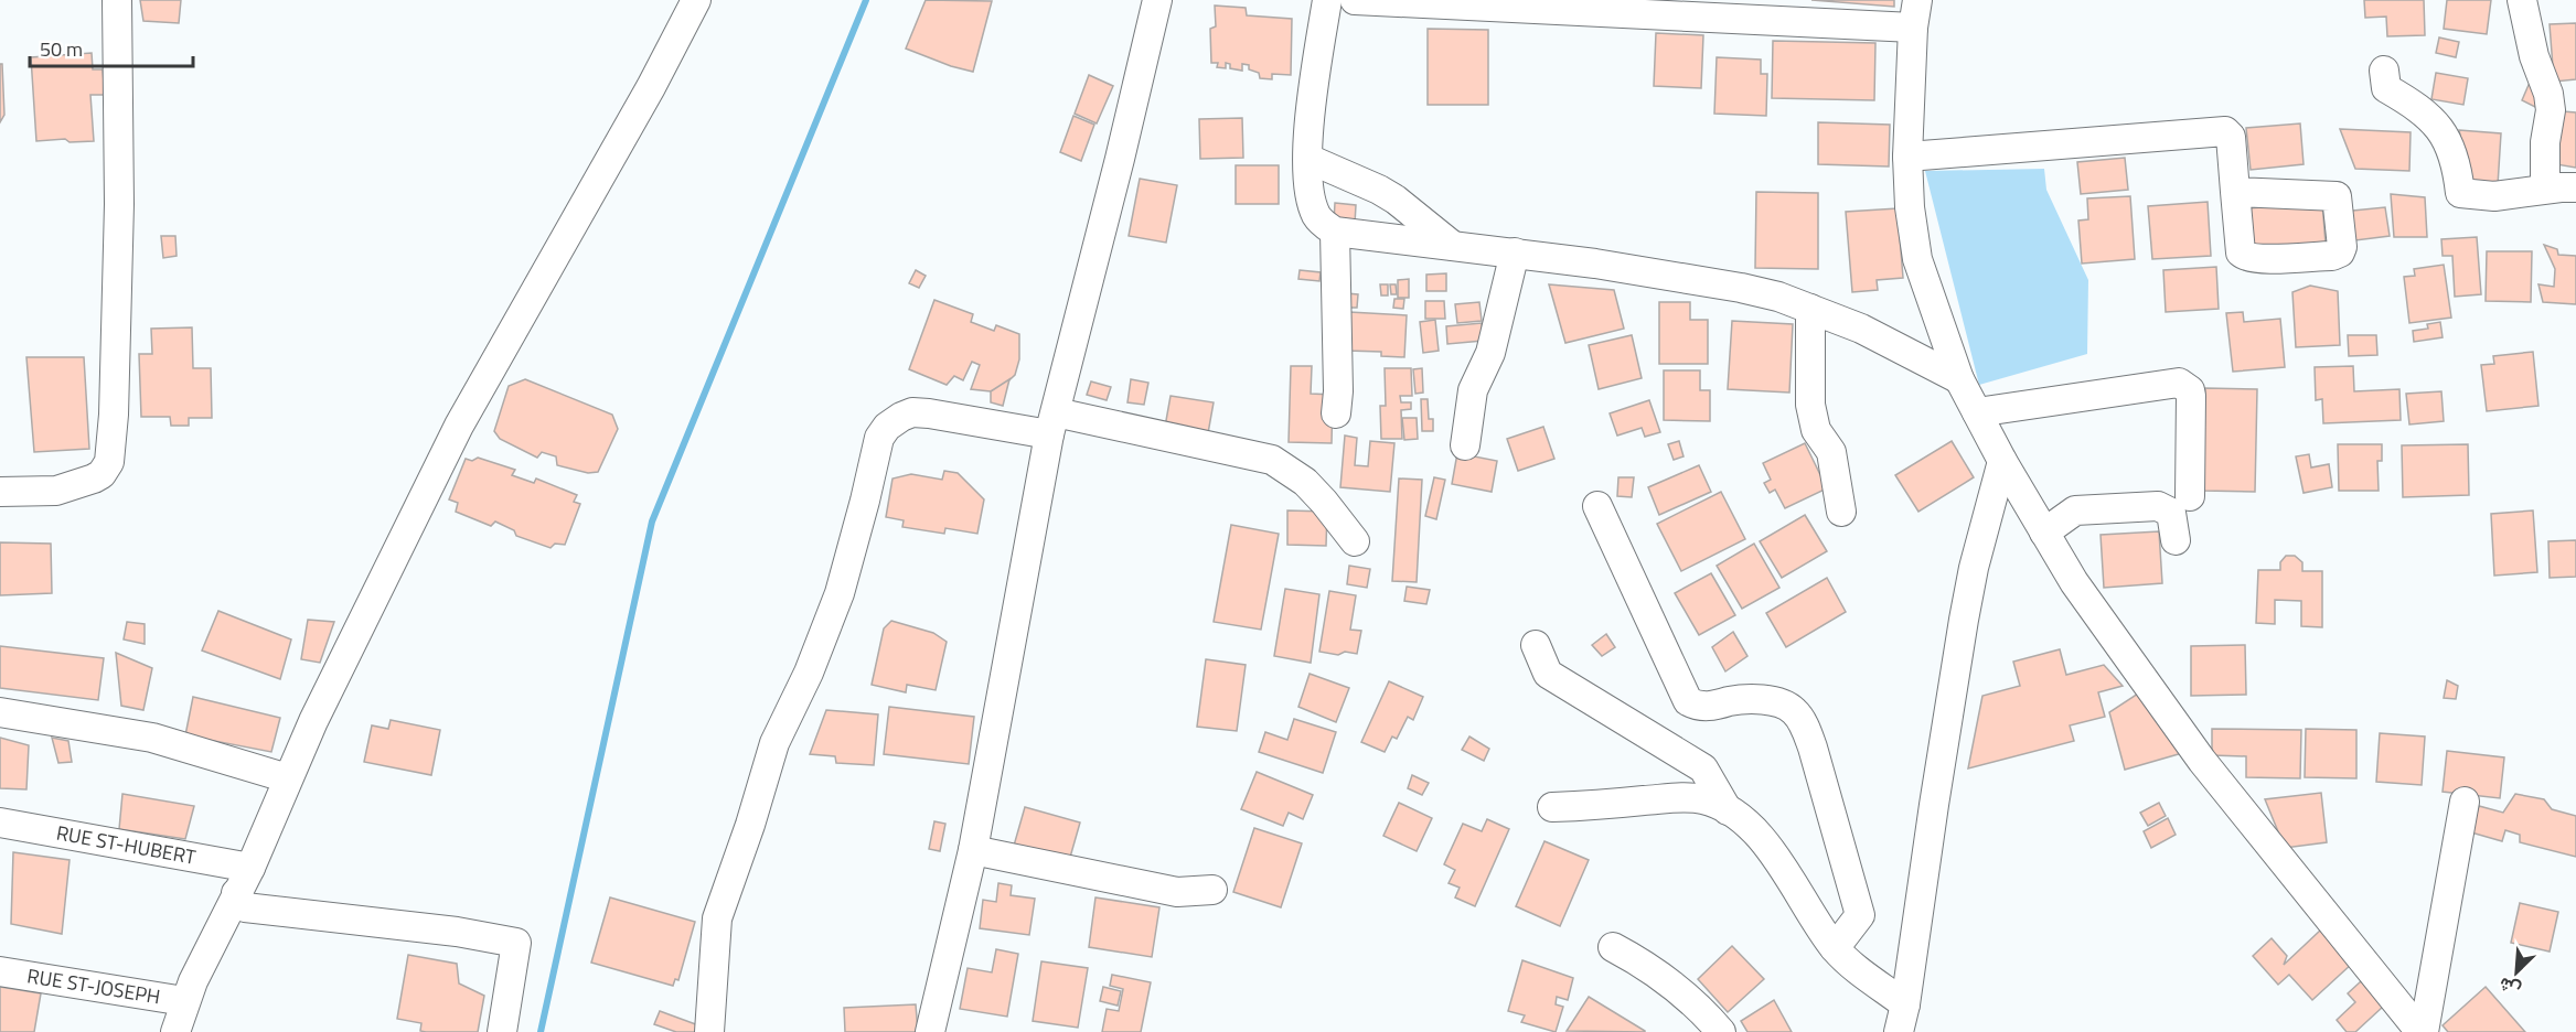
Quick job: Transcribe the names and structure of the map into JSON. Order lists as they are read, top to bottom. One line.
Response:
{"streets":{"street":["RUE ST-HUBERT","RUE ST-JOSEPH"]},"scale_bar":"50 m","north":"bottom left"}
